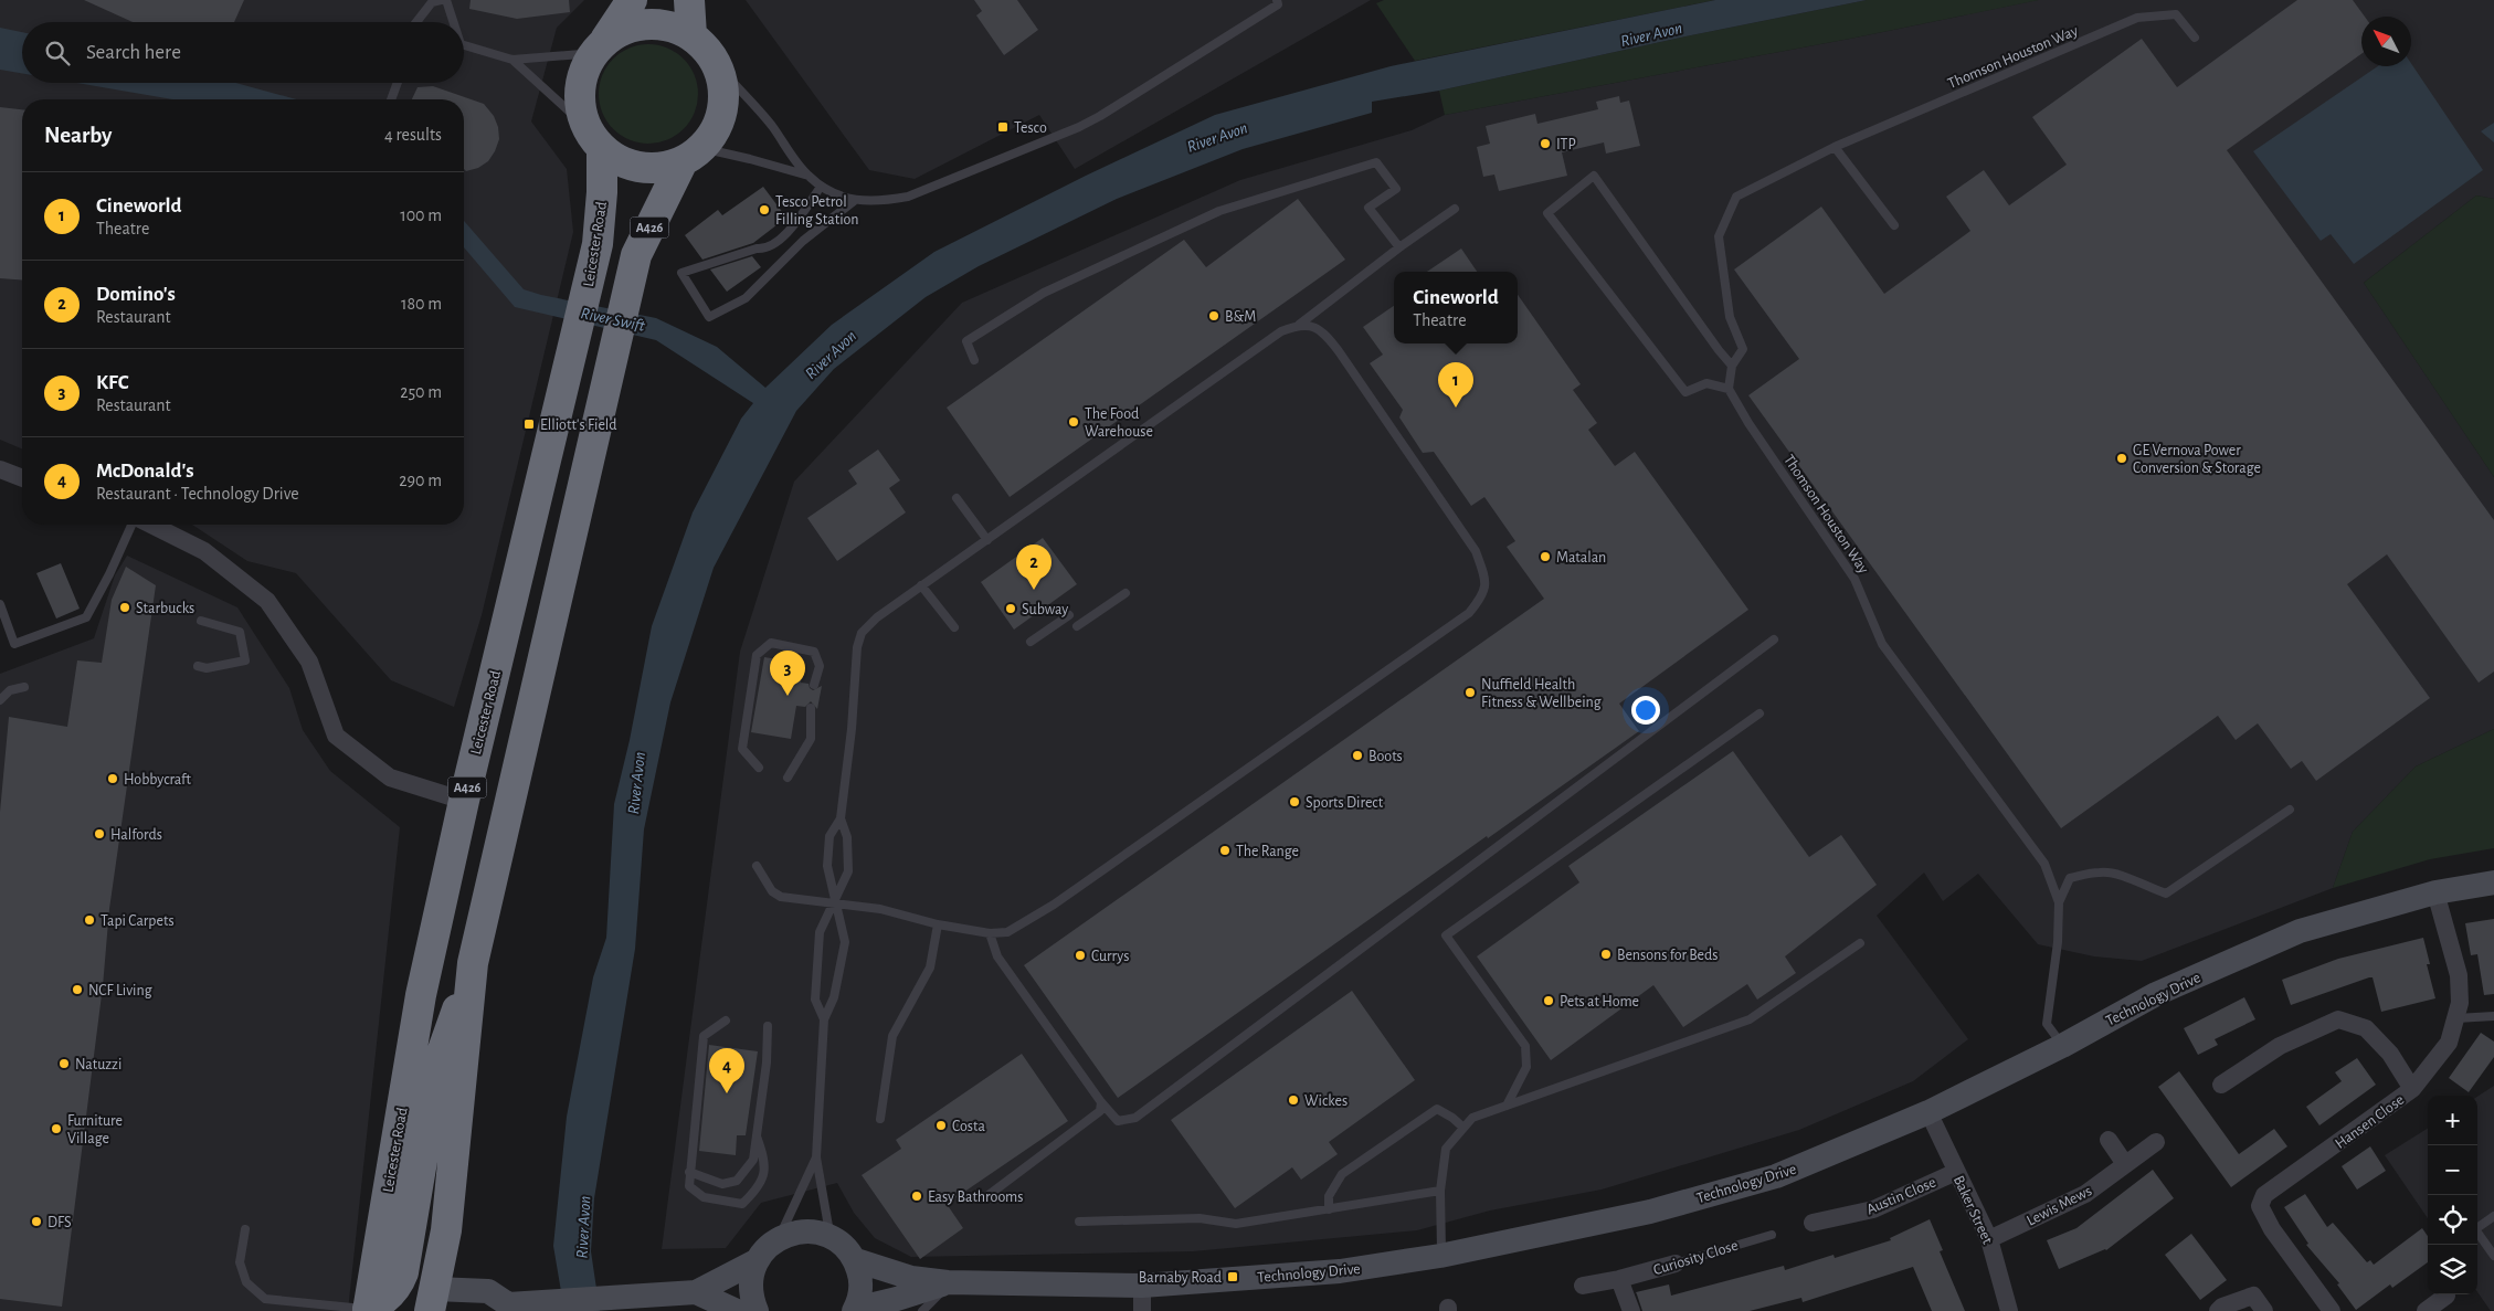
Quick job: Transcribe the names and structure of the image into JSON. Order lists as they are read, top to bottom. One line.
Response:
{"streets":{"highway":["A426","Leicester Road"],"street":["Technology Drive","Hansen Close","Austin Close","Lewis Mews","Baker Street","Curiosity Close"],"lane":["Thomson Houston Way"]},"crossings":[["Thomson Houston Way","Technology Drive"],["A426","Leicester Road"],["Technology Drive","Hansen Close"],["Technology Drive","Baker Street"],["Austin Close","Baker Street"],["Lewis Mews","Baker Street"]],"water":["River Avon","River Swift"],"places":{"transit":["Tesco","Elliott's Field","Barnaby Road"],"other":["ITP","Tesco Petrol Filling Station","B&M","The Food Warehouse","GE Vernova Power Conversion & Storage","Matalan","Starbucks","Subway","Nuffield Health Fitness & Wellbeing","Boots","Hobbycraft","Sports Direct","Halfords","The Range","Tapi Carpets","Bensons for Beds","Currys","NCF Living","Pets at Home","Natuzzi","Wickes","Costa","Furniture Village","Easy Bathrooms","DFS"]},"north":"top left","page":{"search":"Search here","heading":["Nearby","4 results"],"list":[{"mark":"1","name":"Cineworld","note":"Theatre","value":"100 m"},{"mark":"2","name":"Domino's","note":"Restaurant","value":"180 m"},{"mark":"3","name":"KFC","note":"Restaurant","value":"250 m"},{"mark":"4","name":"McDonald's","note":"Restaurant · Technology Drive","value":"290 m"}],"popup":["Cineworld","Theatre"],"pins":["1","2","3","4"],"map_buttons":["+","−"]}}
